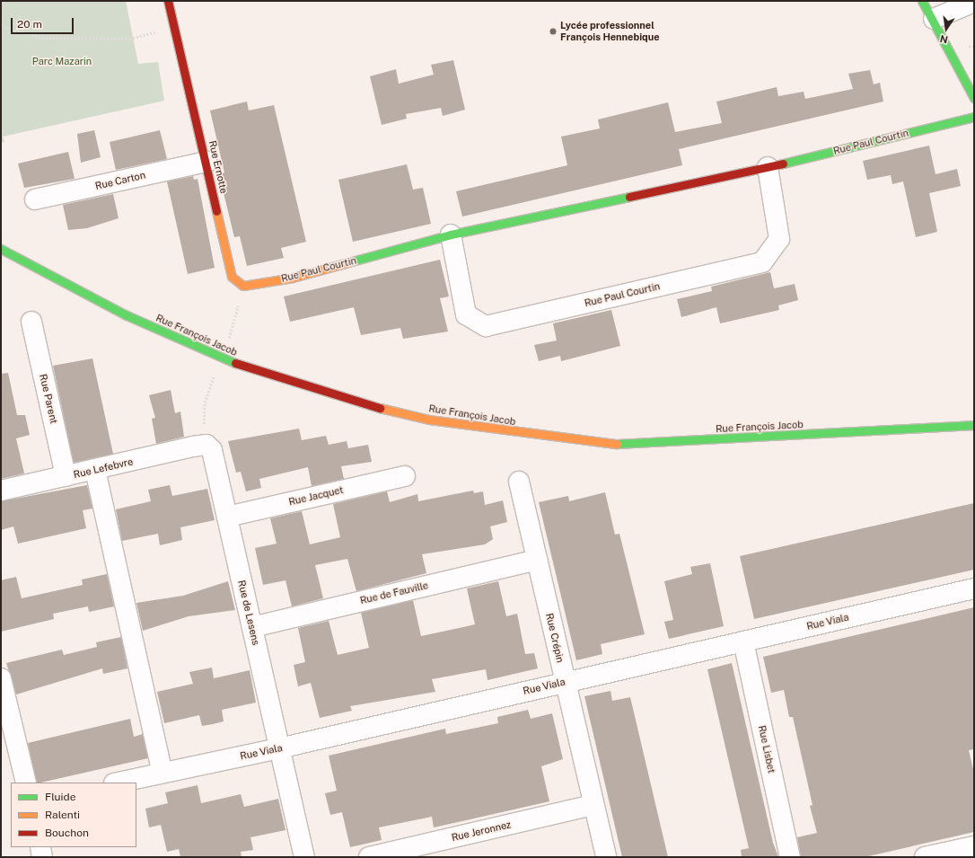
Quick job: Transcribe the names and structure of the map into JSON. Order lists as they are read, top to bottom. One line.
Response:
{"streets":{"street":["Rue Paul Courtin","Rue Ernotte","Rue Carton","Rue François Jacob","Rue Parent","Rue Lefebvre","Rue Jacquet","Rue de Fauville","Rue de Lesens","Rue Viala","Rue Crépin","Rue Lisbet","Rue Jeronnez"]},"crossings":[["Rue Paul Courtin","Rue Ernotte"],["Rue Ernotte","Rue Carton"],["Rue Parent","Rue Lefebvre"],["Rue Lefebvre","Rue de Lesens"],["Rue Jacquet","Rue de Lesens"],["Rue de Fauville","Rue de Lesens"],["Rue de Fauville","Rue Crépin"],["Rue de Lesens","Rue Viala"],["Rue Viala","Rue Crépin"],["Rue Viala","Rue Lisbet"],["Rue Crépin","Rue Jeronnez"]],"parks":["Parc Mazarin"],"places":["Lycée professionnel François Hennebique"],"legend":["Fluide","Ralenti","Bouchon"],"scale_bar":"20 m","north":"bottom"}
